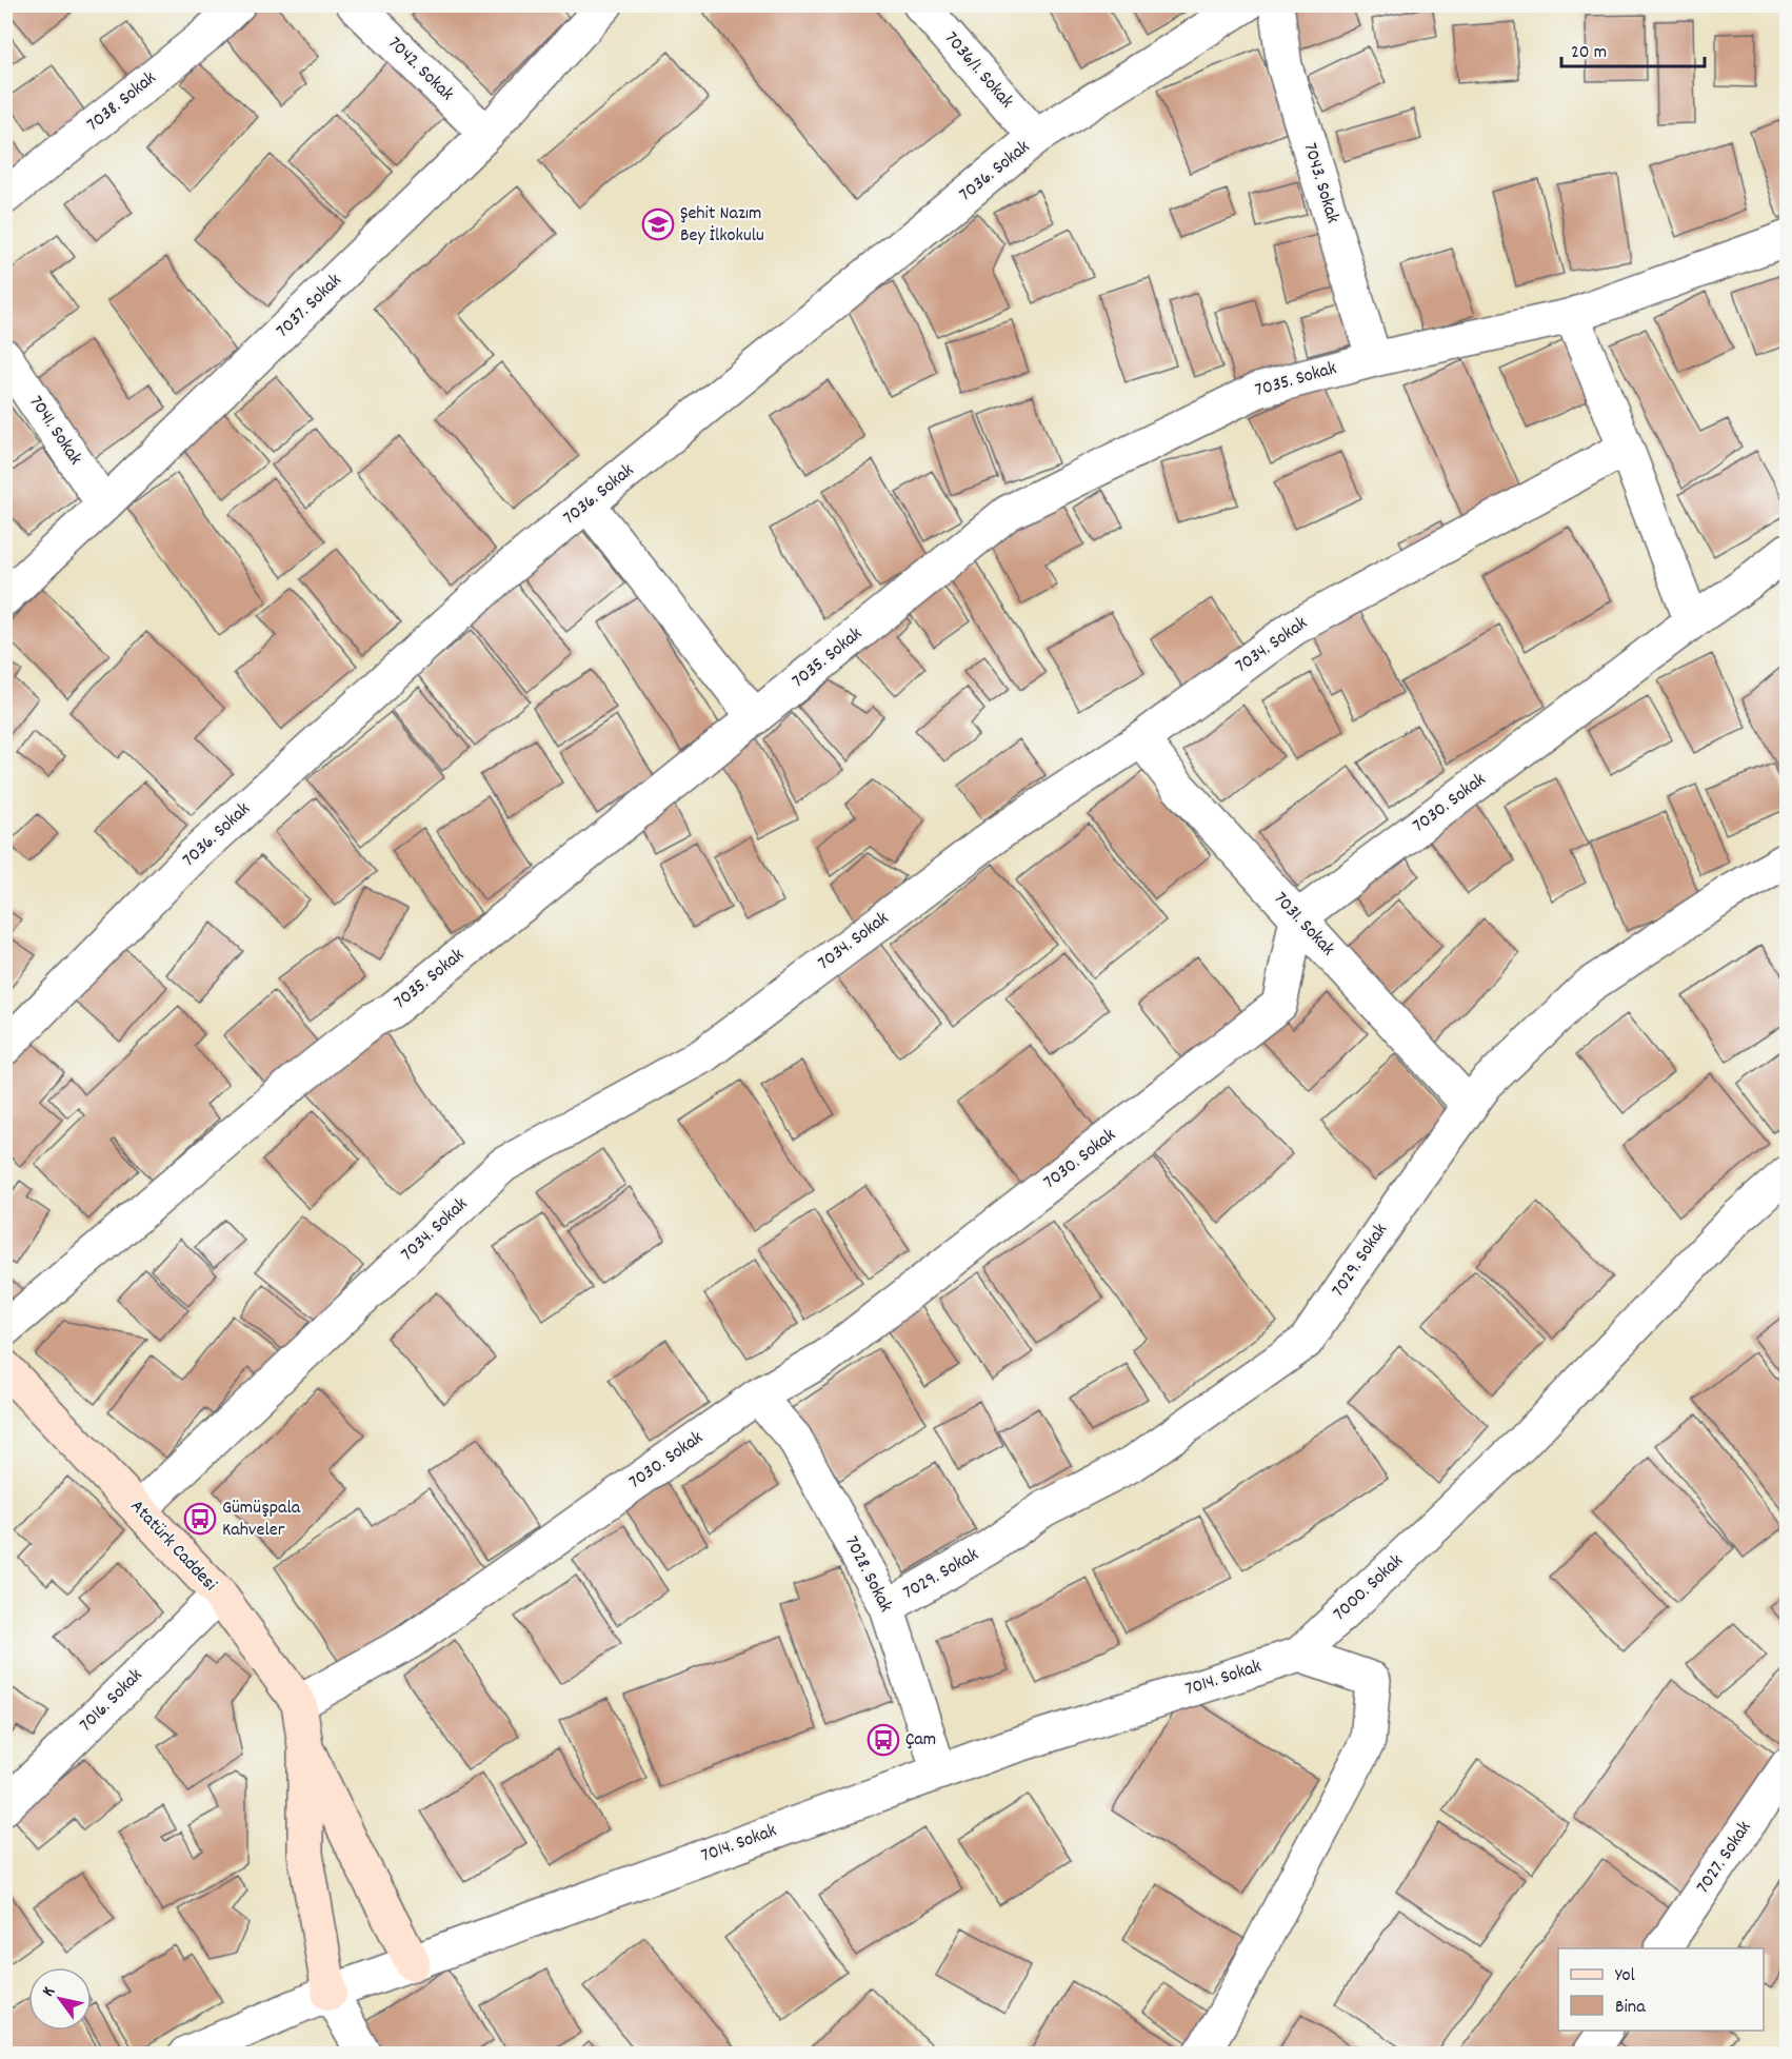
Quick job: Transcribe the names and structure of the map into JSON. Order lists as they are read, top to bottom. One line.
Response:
{"streets":{"main road":["Atatürk Caddesi"],"street":["7042. Sokak","7036/1. Sokak","7038. Sokak","7036. Sokak","7043. Sokak","7037. Sokak","7035. Sokak","7041. Sokak","7034. Sokak","7030. Sokak","7031. Sokak","7029. Sokak","7028. Sokak","7000. Sokak","7014. Sokak","7016. Sokak","7027. Sokak"]},"crossings":[["7042. Sokak","7037. Sokak"],["7036/1. Sokak","7036. Sokak"],["7043. Sokak","7035. Sokak"],["7037. Sokak","7041. Sokak"],["7034. Sokak","7031. Sokak"],["7034. Sokak","Atatürk Caddesi"],["7030. Sokak","7031. Sokak"],["7030. Sokak","Atatürk Caddesi"],["7030. Sokak","7028. Sokak"],["7031. Sokak","7029. Sokak"],["7029. Sokak","7028. Sokak"],["Atatürk Caddesi","7014. Sokak"],["Atatürk Caddesi","7016. Sokak"],["7028. Sokak","7014. Sokak"],["7000. Sokak","7014. Sokak"]],"places":{"school or university":["Şehit Nazım Bey İlkokulu"],"bus stop":["Gümüşpala Kahveler","Çam"]},"legend":["Yol","Bina"],"scale_bar":"20 m","north":"top left"}
